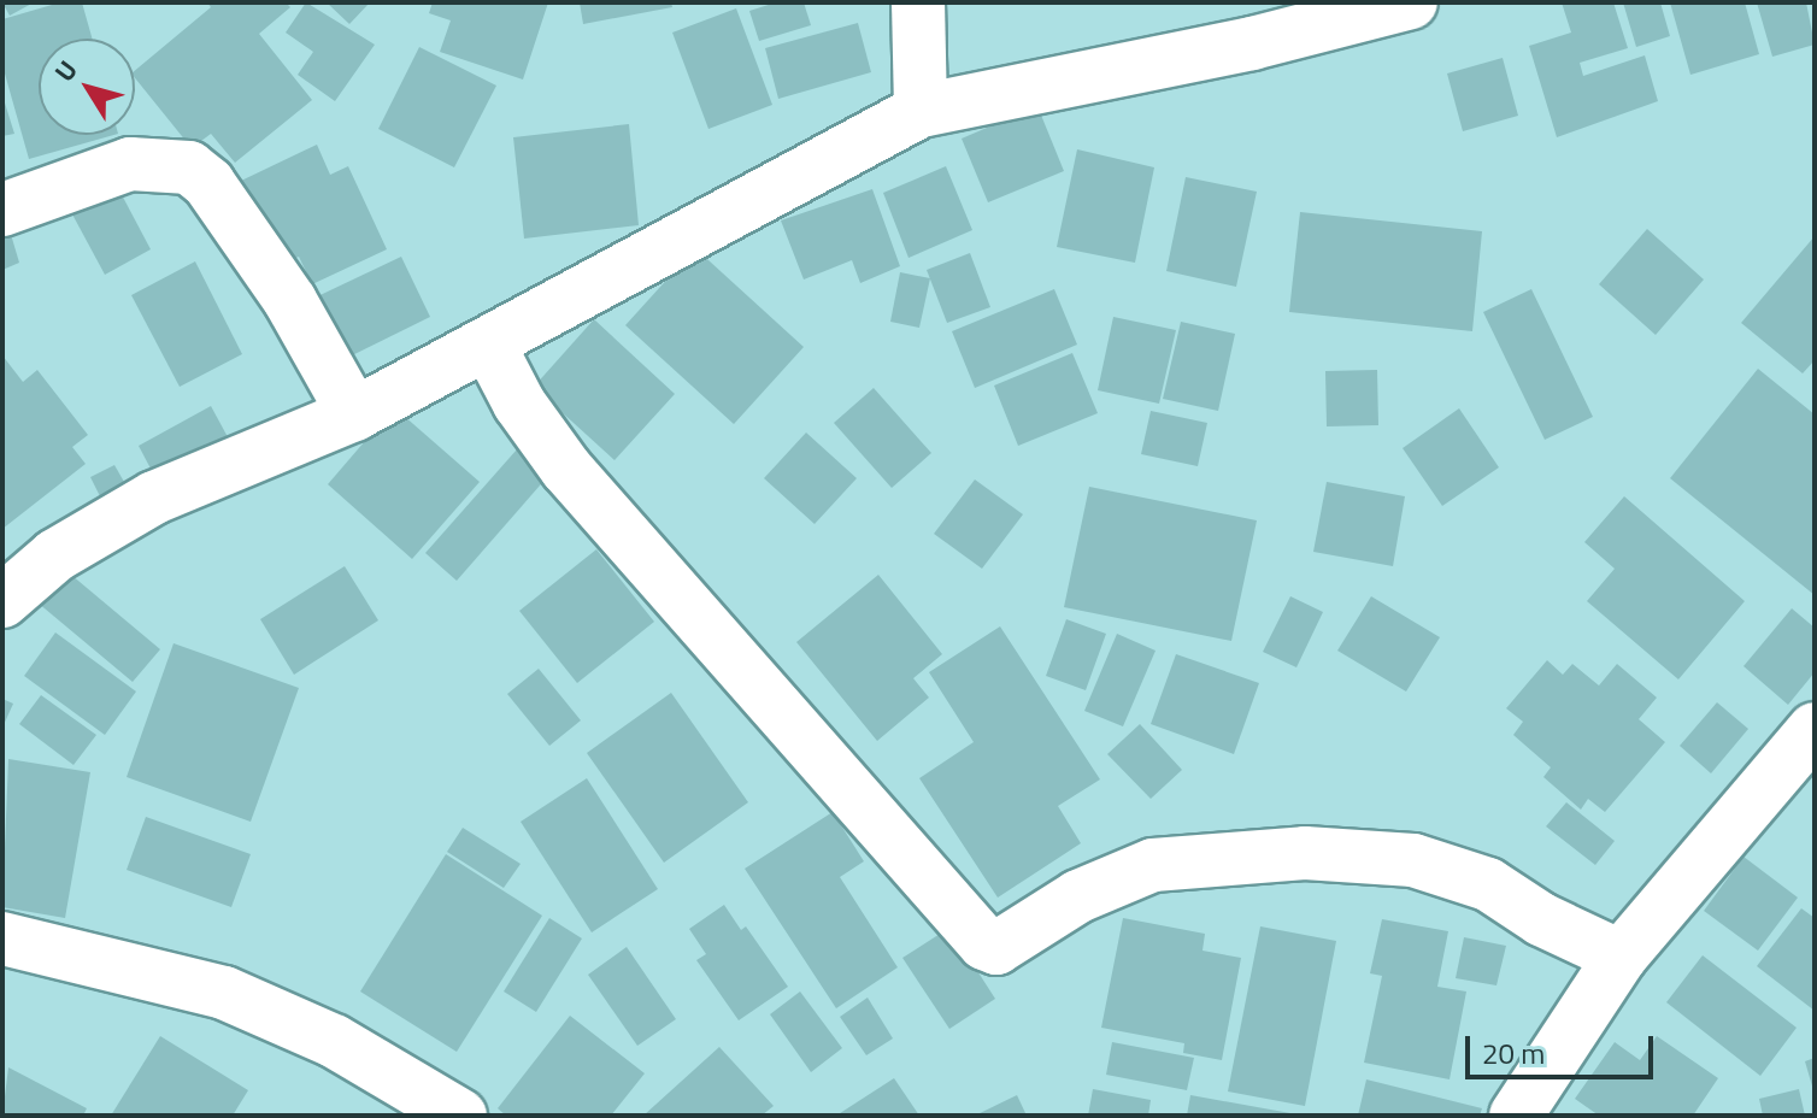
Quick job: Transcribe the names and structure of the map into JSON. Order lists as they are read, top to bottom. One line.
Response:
{"scale_bar":"20 m","north":"top left"}
